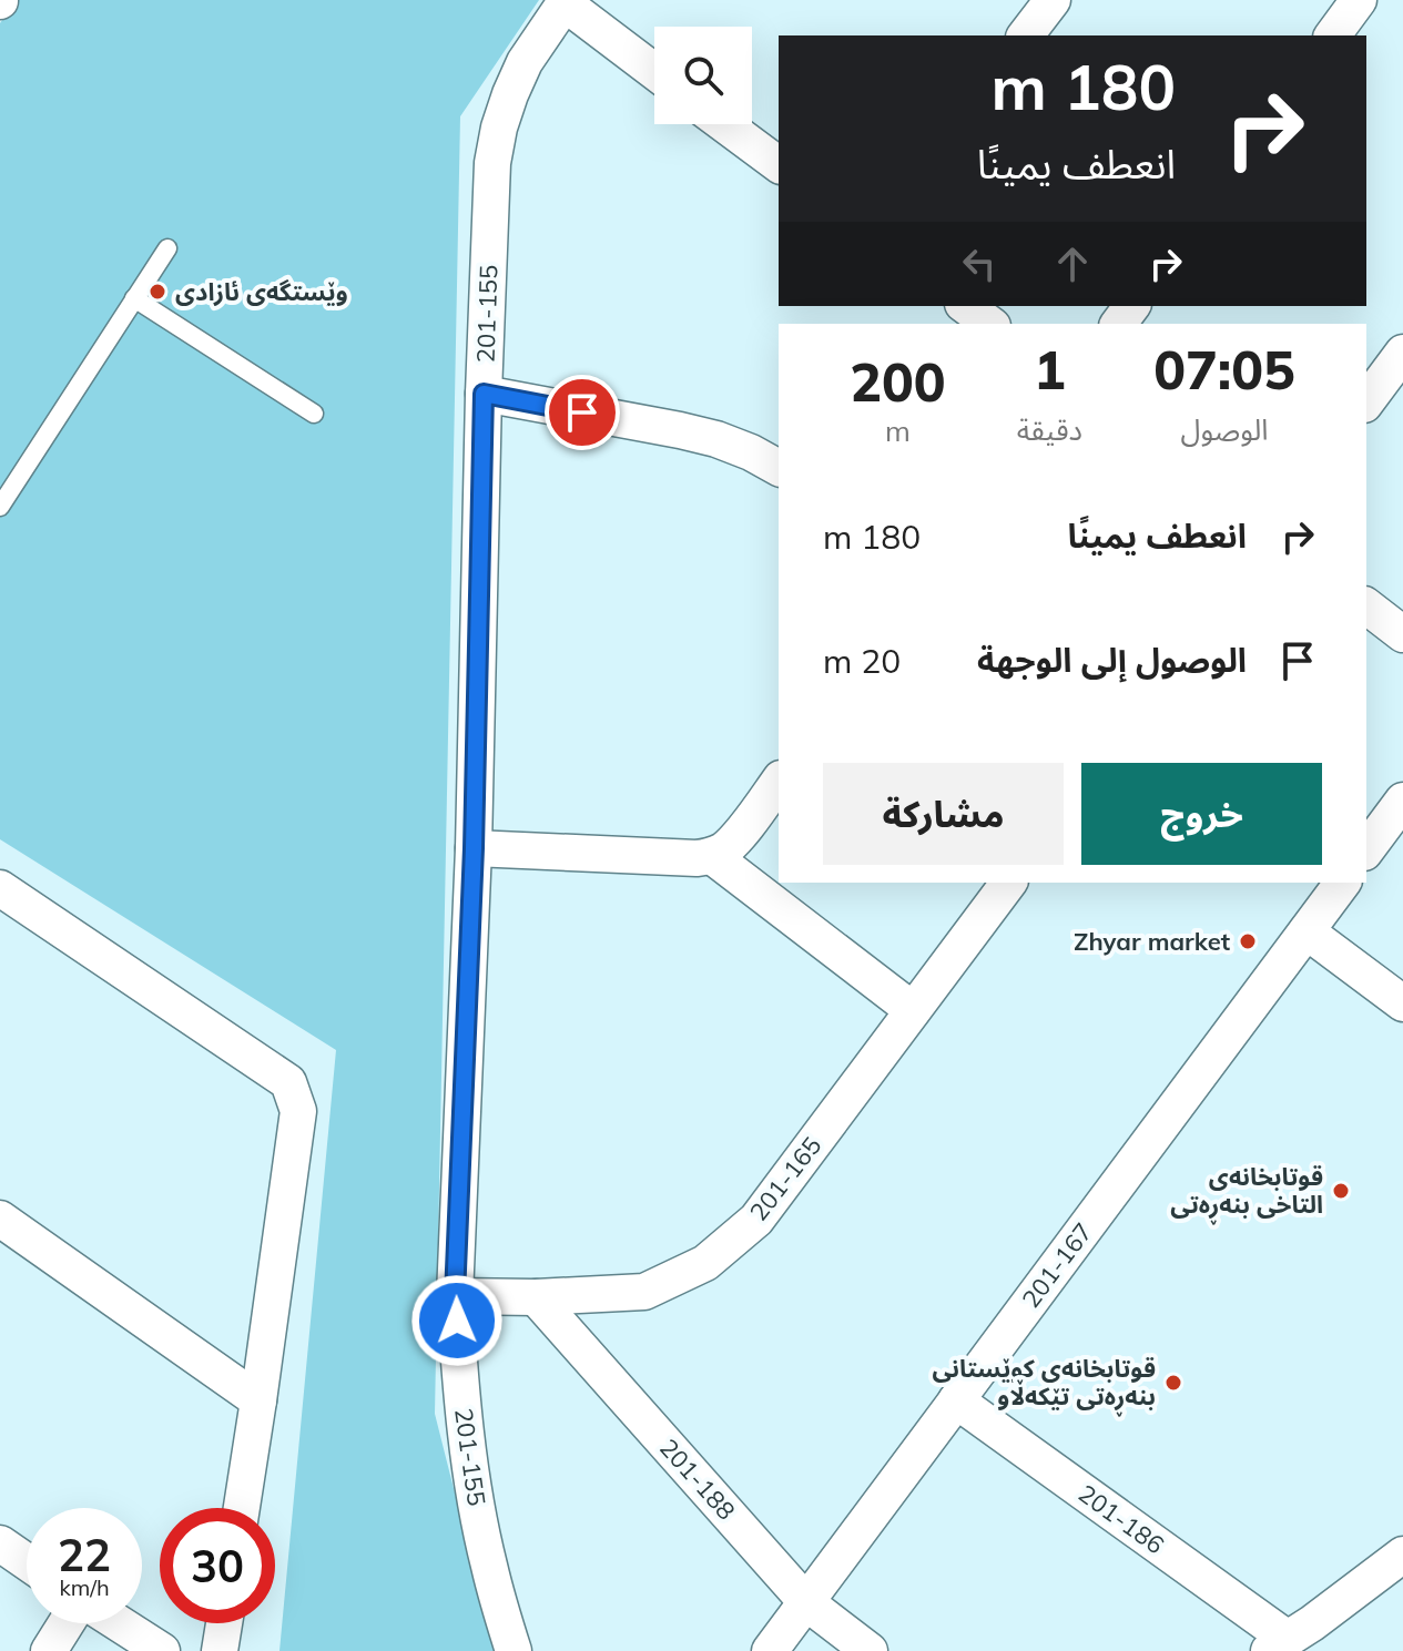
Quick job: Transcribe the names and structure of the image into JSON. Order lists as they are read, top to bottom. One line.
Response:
{"streets":{"street":["201-155","201-165","201-167","201-188","201-186"]},"crossings":[["201-155","201-165"],["201-165","201-188"],["201-167","201-188"],["201-167","201-186"]],"places":["وێستگەی ئازادی","Zhyar market","قوتابخانەی التاخی بنەڕەتی","قوتابخانەی کوێستانی بنەڕەتی تێکەڵاو"],"page":{"turn":["180 m","انعطف يمينًا"],"eta":["07:05","الوصول","1","دقيقة","200","m"],"list":[{"name":"انعطف يمينًا","value":"180 m"},{"name":"الوصول إلى الوجهة","value":"20 m"}],"buttons":["خروج","مشاركة"],"speed":"22 km/h","limit":"30"}}
